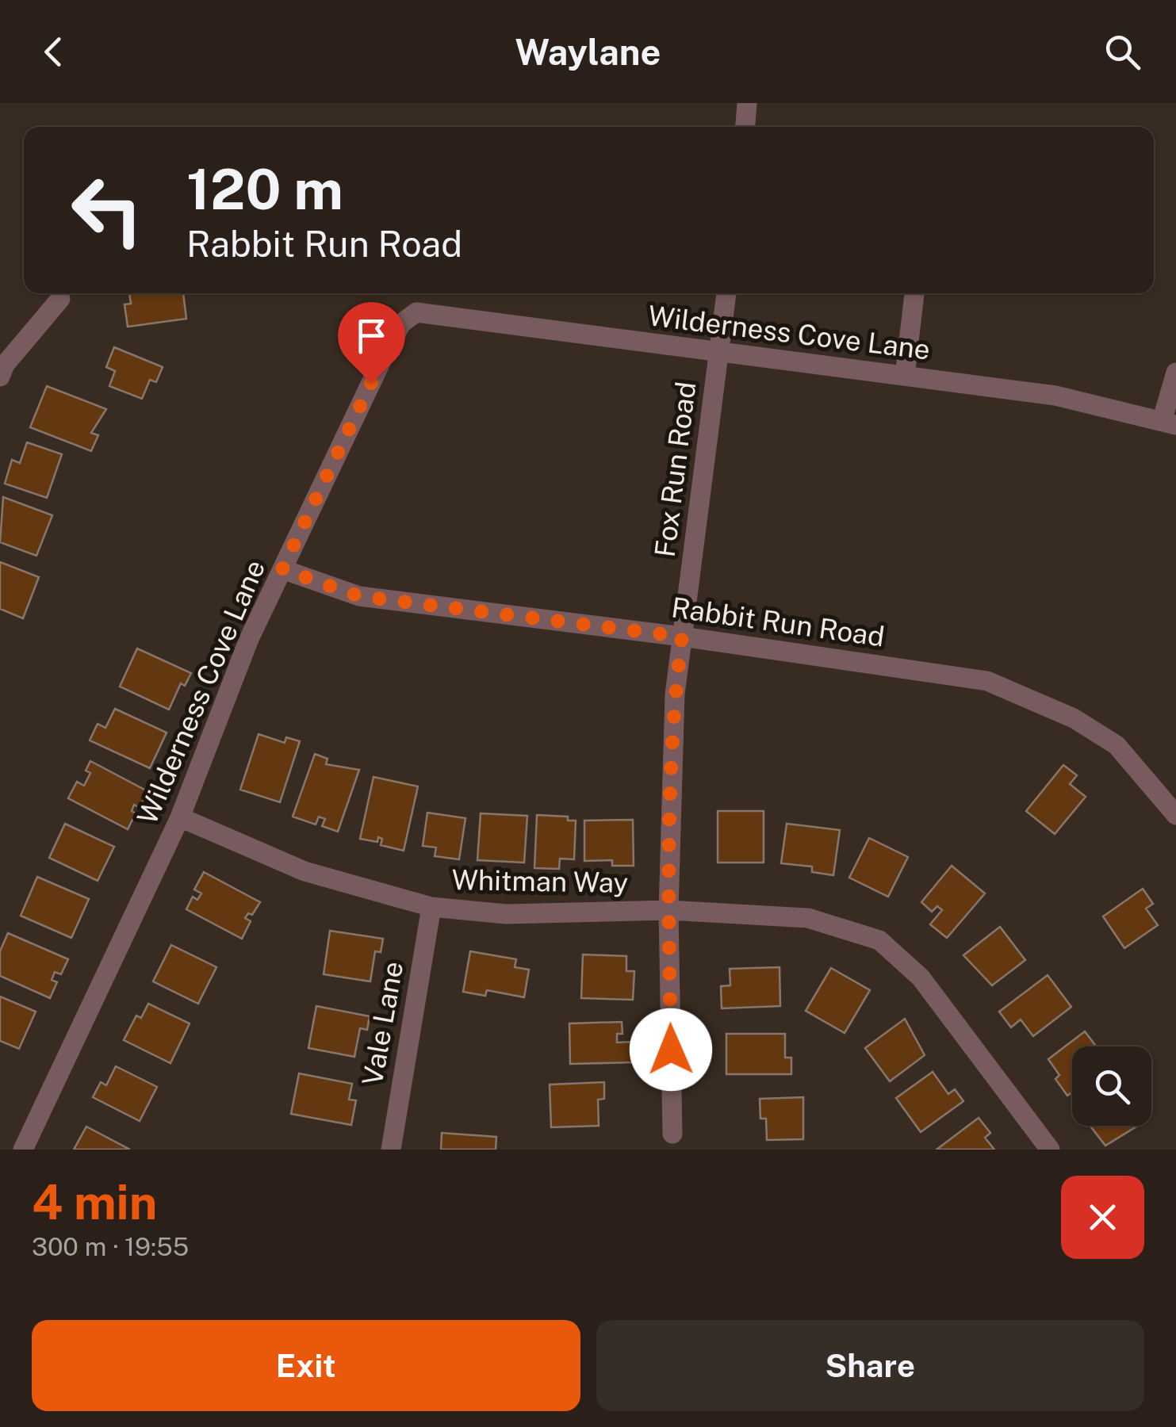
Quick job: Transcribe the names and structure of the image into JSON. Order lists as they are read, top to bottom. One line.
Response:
{"streets":{"street":["Wilderness Cove Lane","Fox Run Road","Rabbit Run Road","Whitman Way","Vale Lane"]},"crossings":[["Wilderness Cove Lane","Fox Run Road"],["Wilderness Cove Lane","Rabbit Run Road"],["Wilderness Cove Lane","Whitman Way"],["Fox Run Road","Rabbit Run Road"],["Fox Run Road","Whitman Way"],["Whitman Way","Vale Lane"]],"page":{"header":"Waylane","turn":["120 m","Rabbit Run Road"],"heading":["4 min","300 m · 19:55"],"buttons":["Exit","Share"]}}
